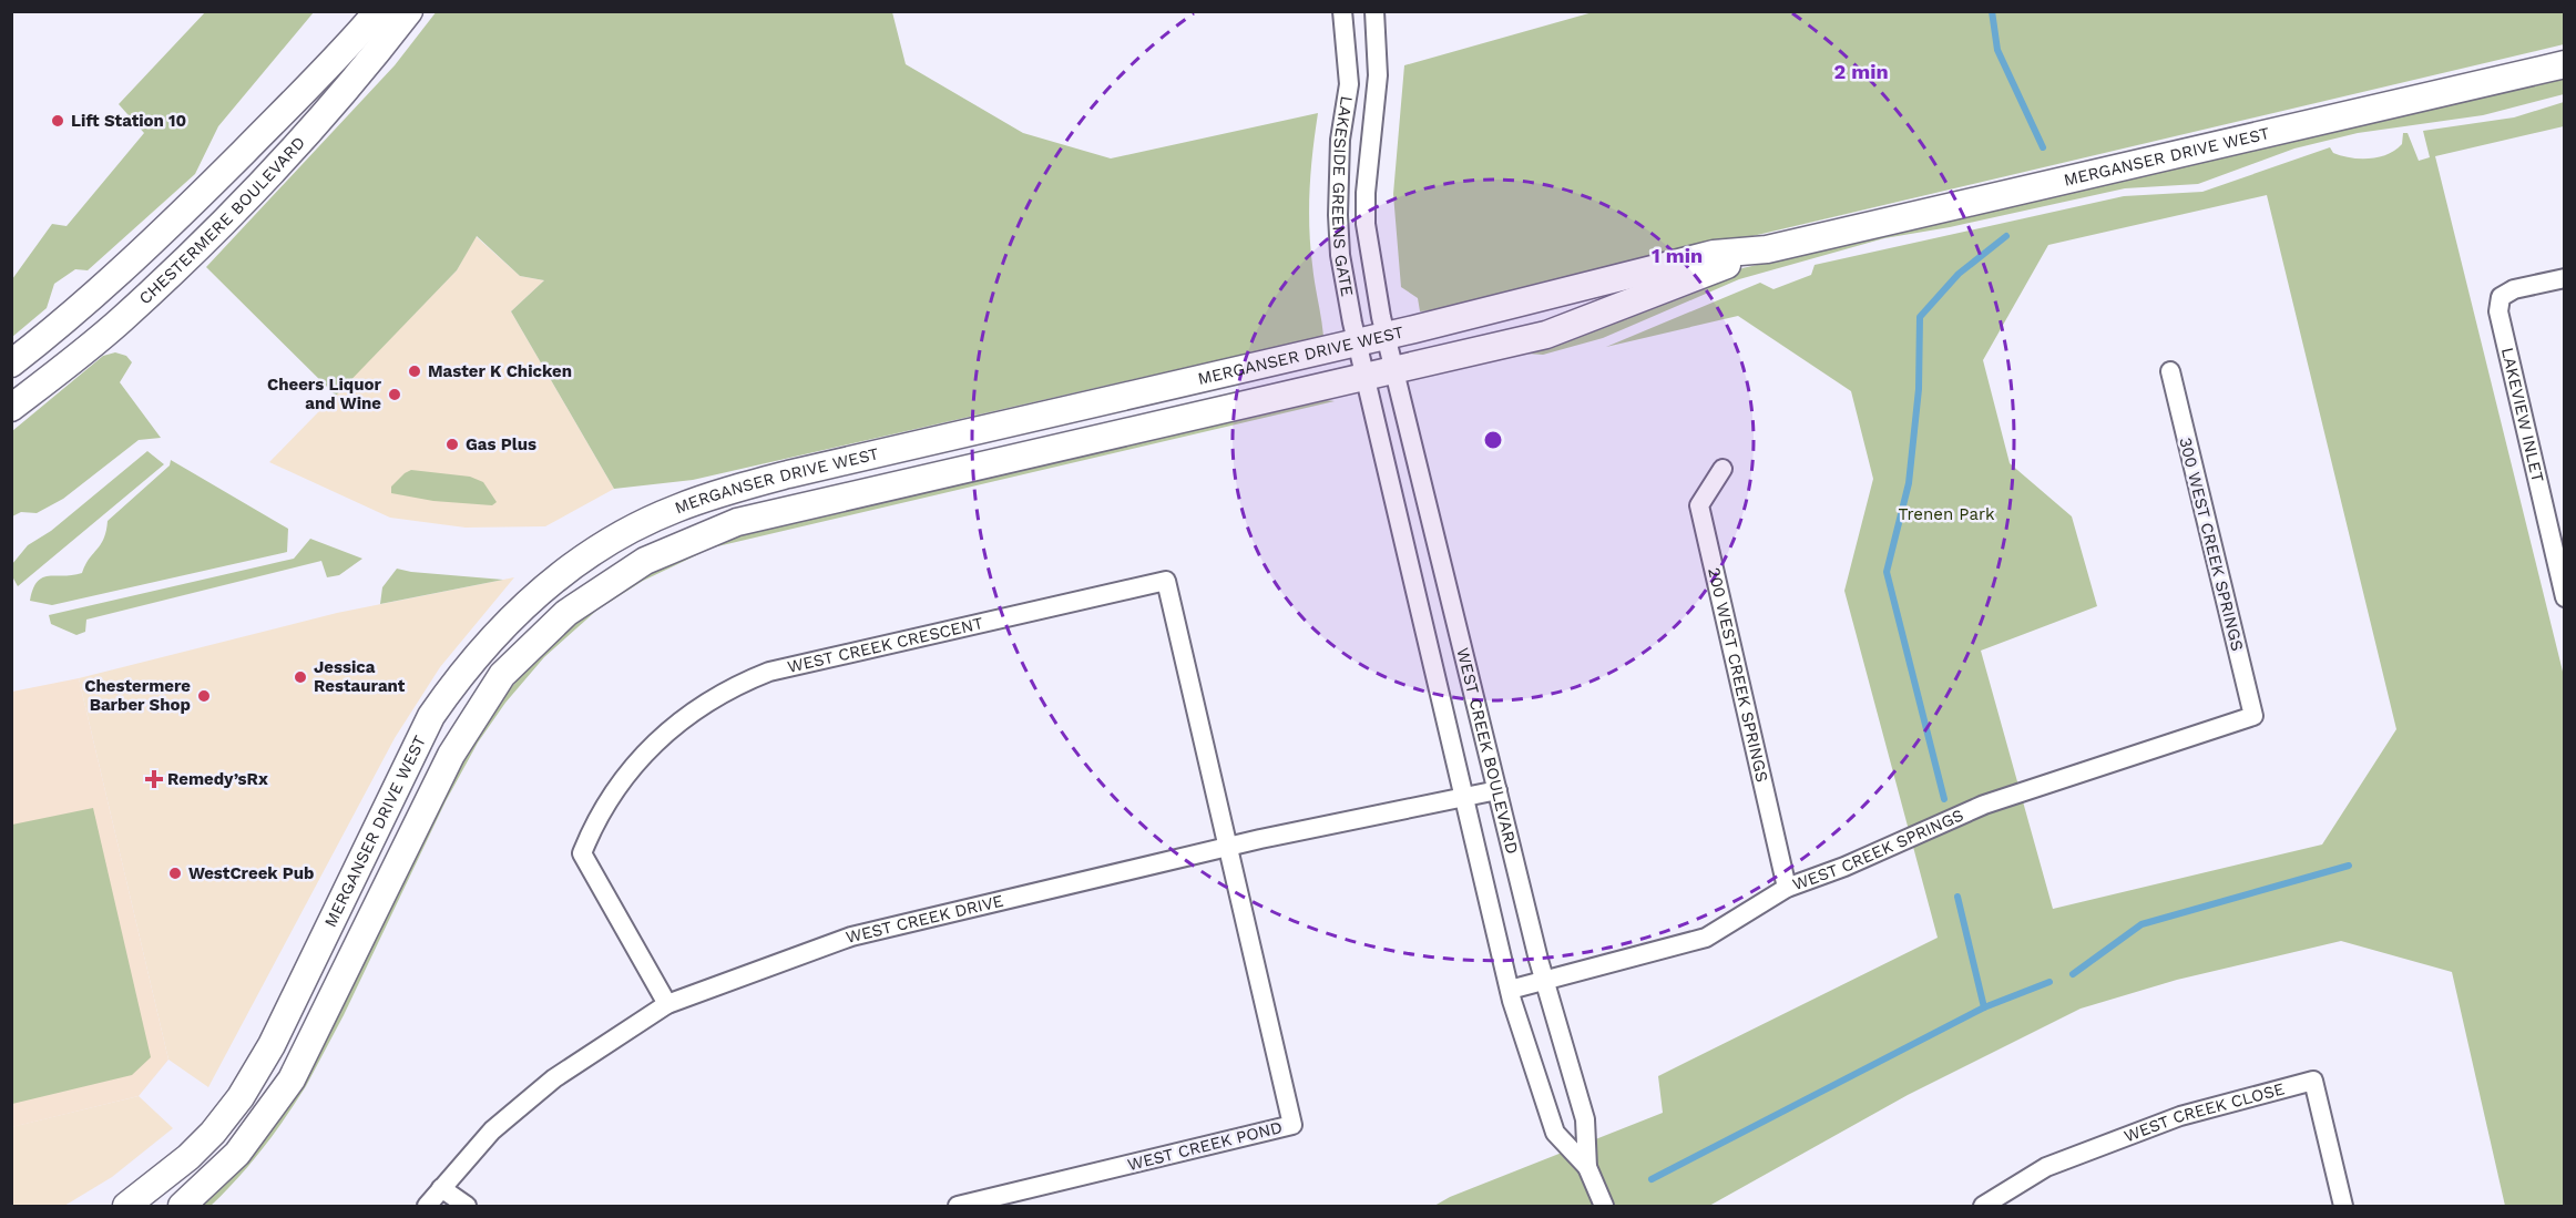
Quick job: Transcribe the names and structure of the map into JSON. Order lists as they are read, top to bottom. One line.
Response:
{"streets":{"street":["MERGANSER DRIVE WEST","LAKESIDE GREENS GATE","CHESTERMERE BOULEVARD","LAKEVIEW INLET","300 WEST CREEK SPRINGS","WEST CREEK CRESCENT","200 WEST CREEK SPRINGS","WEST CREEK BOULEVARD","WEST CREEK SPRINGS","WEST CREEK DRIVE","WEST CREEK CLOSE","WEST CREEK POND"]},"crossings":[["MERGANSER DRIVE WEST","LAKESIDE GREENS GATE"],["MERGANSER DRIVE WEST","WEST CREEK BOULEVARD"],["LAKESIDE GREENS GATE","WEST CREEK BOULEVARD"],["300 WEST CREEK SPRINGS","WEST CREEK SPRINGS"],["WEST CREEK CRESCENT","WEST CREEK DRIVE"],["WEST CREEK CRESCENT","WEST CREEK POND"],["200 WEST CREEK SPRINGS","WEST CREEK SPRINGS"],["WEST CREEK BOULEVARD","WEST CREEK SPRINGS"],["WEST CREEK BOULEVARD","WEST CREEK DRIVE"],["WEST CREEK DRIVE","WEST CREEK POND"]],"parks":["Trenen Park"],"places":{"other":["Lift Station 10","Master K Chicken","Cheers Liquor and Wine","Gas Plus","Jessica Restaurant","Chestermere Barber Shop","WestCreek Pub"],"health":["Remedy’sRx"]},"rings":["2 min","1 min"]}
